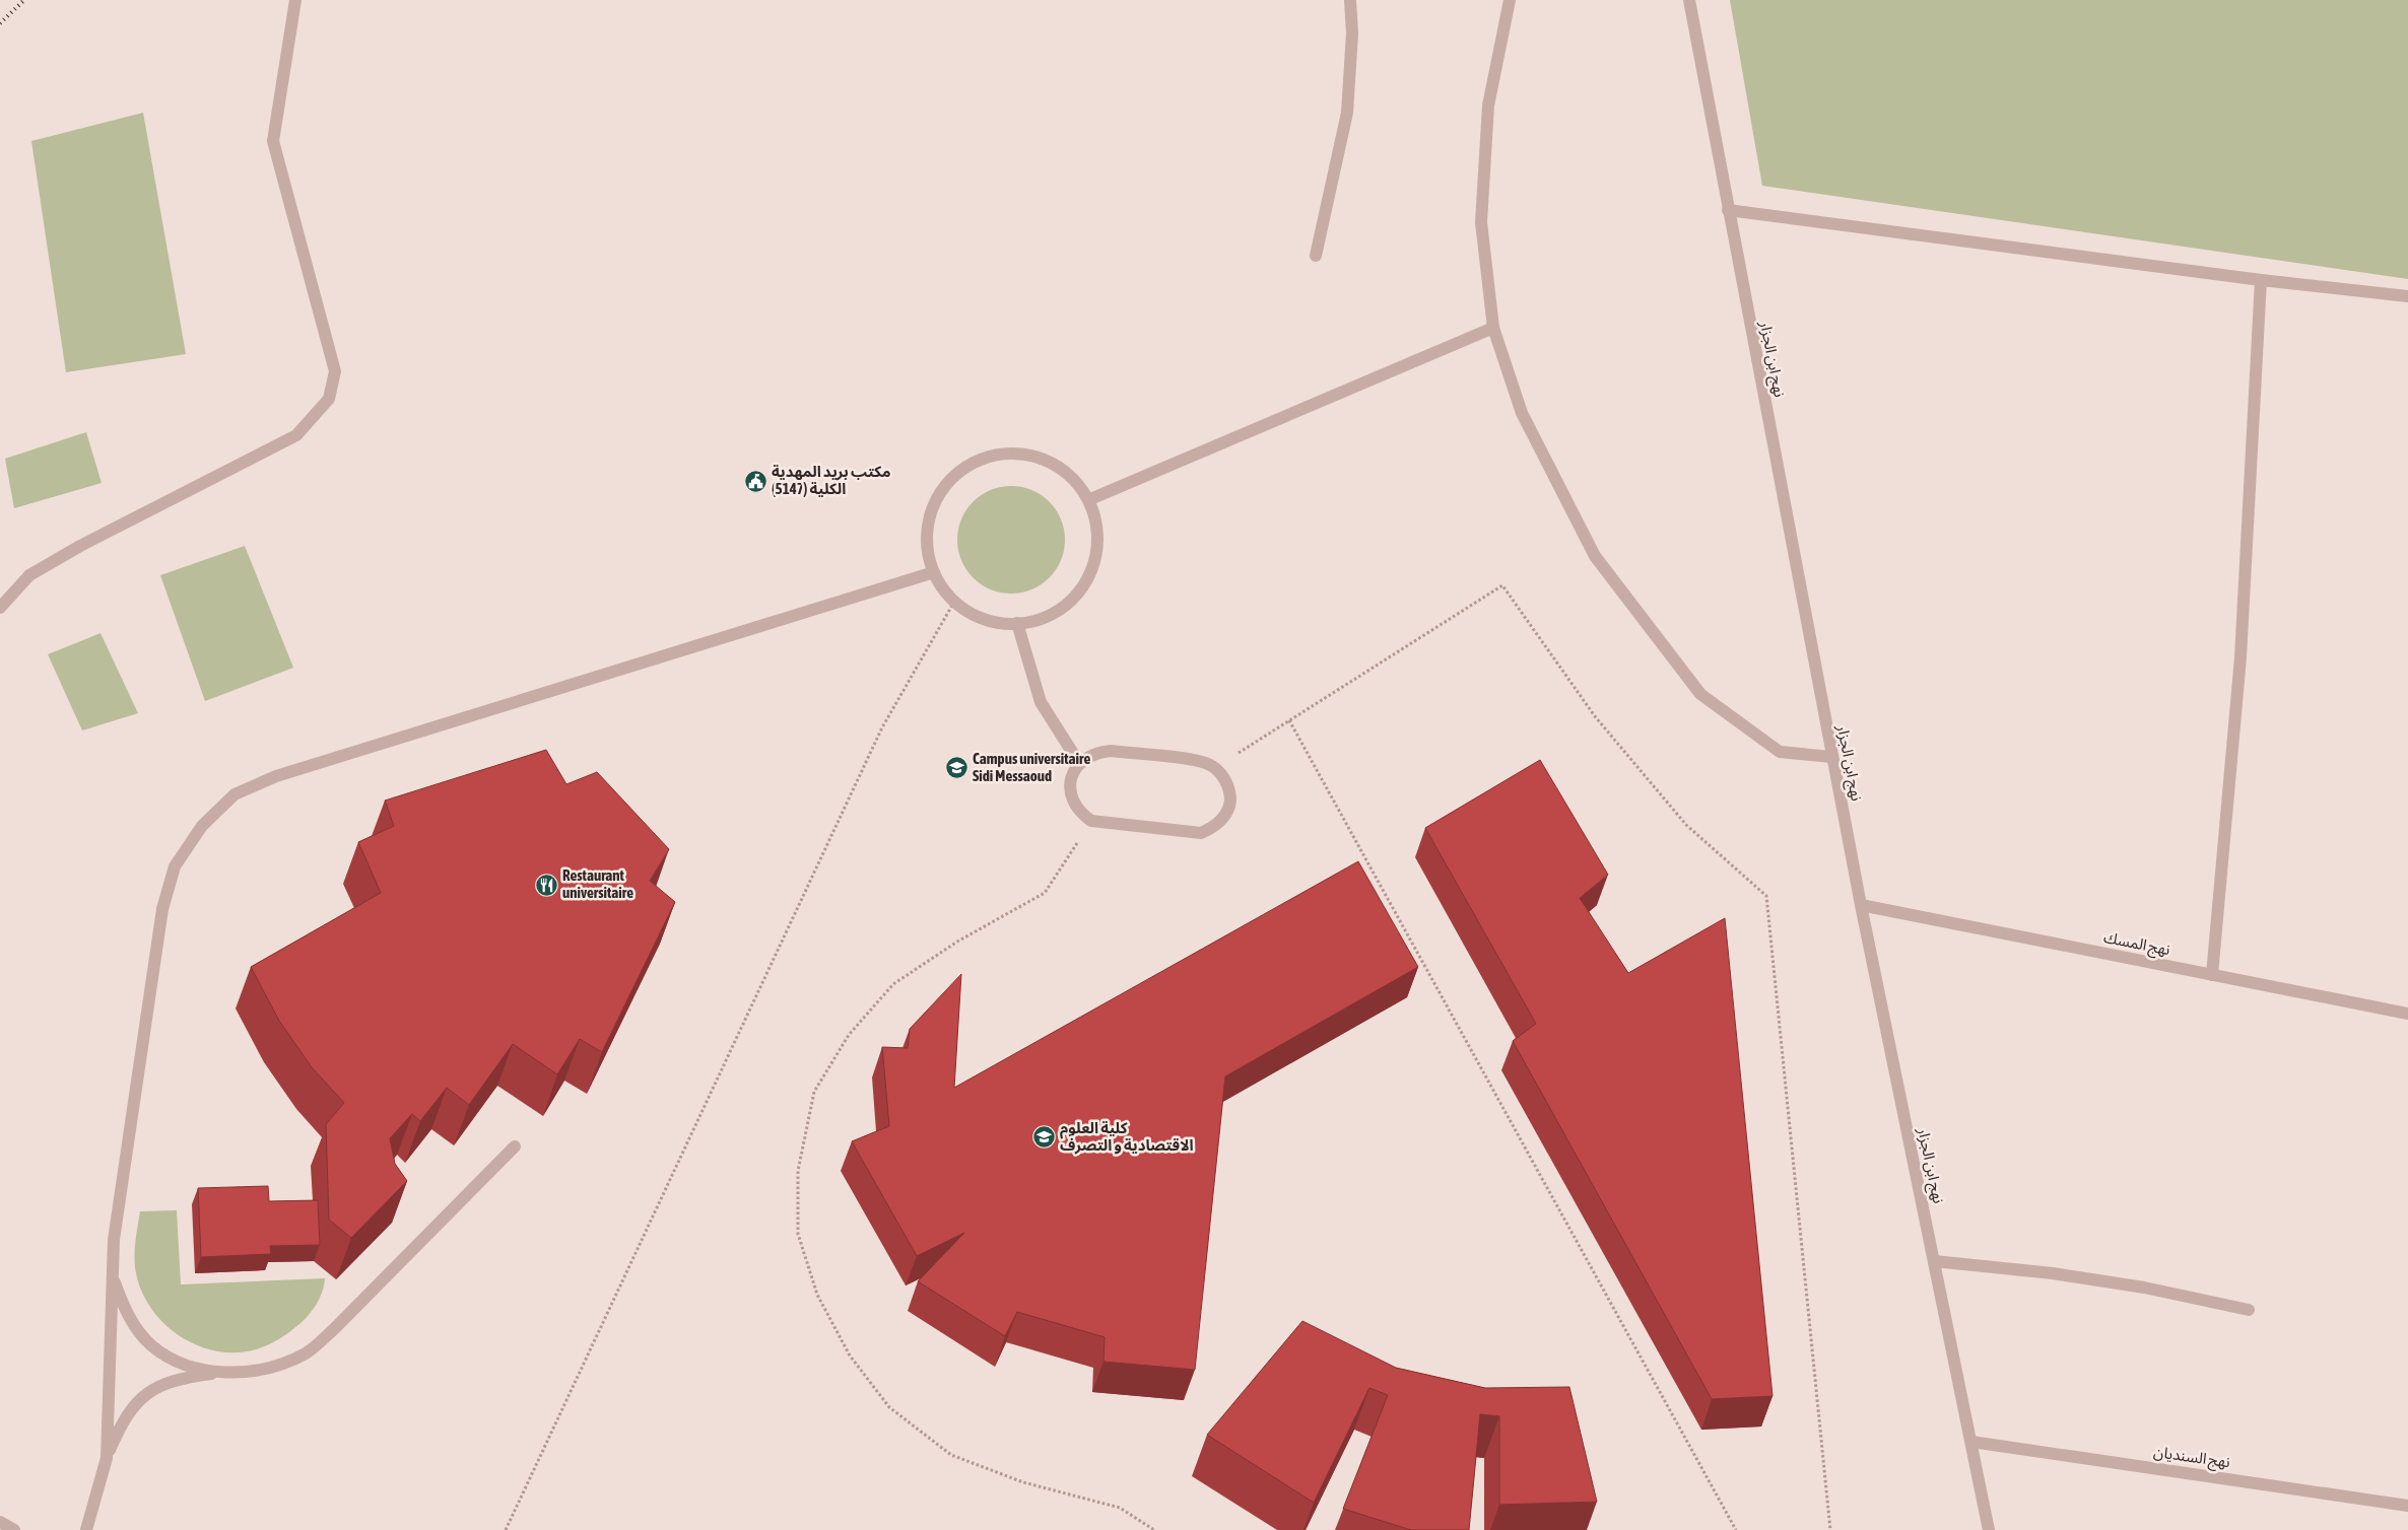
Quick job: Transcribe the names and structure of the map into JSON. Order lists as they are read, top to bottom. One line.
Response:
{"streets":{"street":["نهج ابن الجزار","نهج المسك","نهج السنديان"]},"crossings":[["نهج ابن الجزار","نهج المسك"],["نهج ابن الجزار","نهج السنديان"]],"places":{"public building":["مكتب بريد المهدية الكلية (5147)"],"school or university":["Campus universitaire Sidi Messaoud","كلية العلوم الاقتصادية و التصرف"],"restaurant":["Restaurant universitaire"]}}
